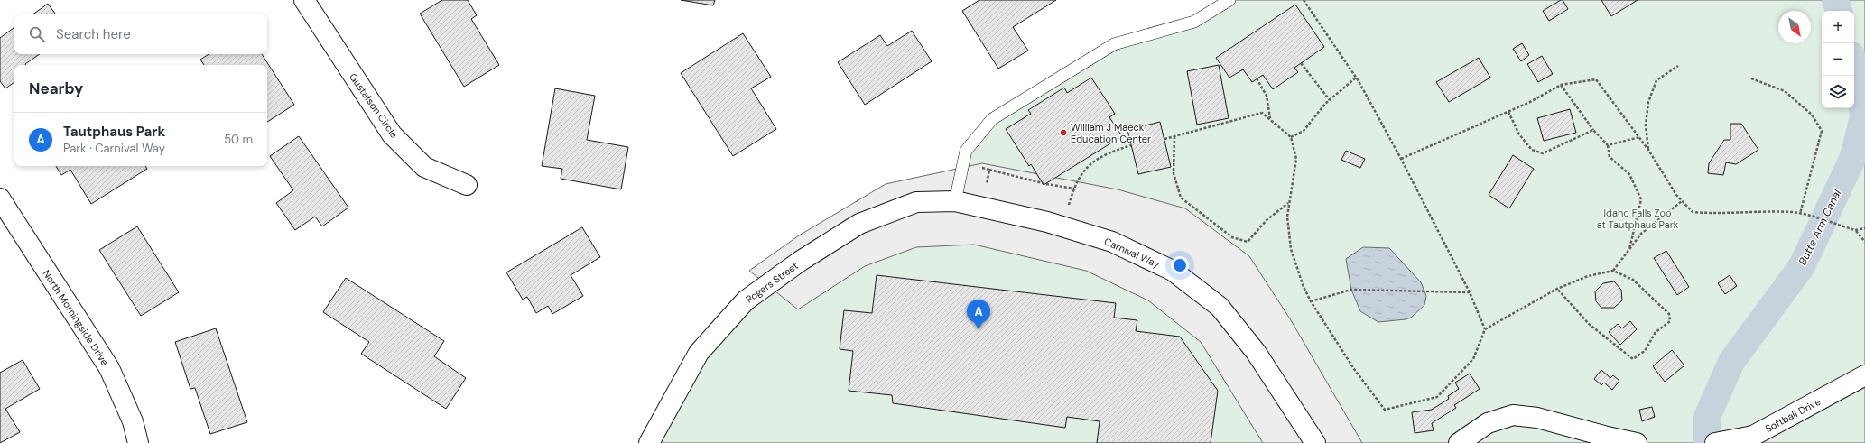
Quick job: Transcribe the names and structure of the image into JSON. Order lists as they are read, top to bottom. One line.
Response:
{"streets":{"street":["Gustafson Circle","Carnival Way","Rogers Street","North Morningside Drive","Softball Drive"]},"crossings":[["Carnival Way","Rogers Street"]],"water":["Butte Arm Canal"],"parks":["Idaho Falls Zoo at Tautphaus Park"],"places":["William J Maeck Education Center"],"north":"bottom right","page":{"map_buttons":["+","−"],"search":"Search here","heading":"Nearby","list":[{"mark":"A","name":"Tautphaus Park","note":"Park · Carnival Way","value":"50 m"}],"pins":"A"}}
